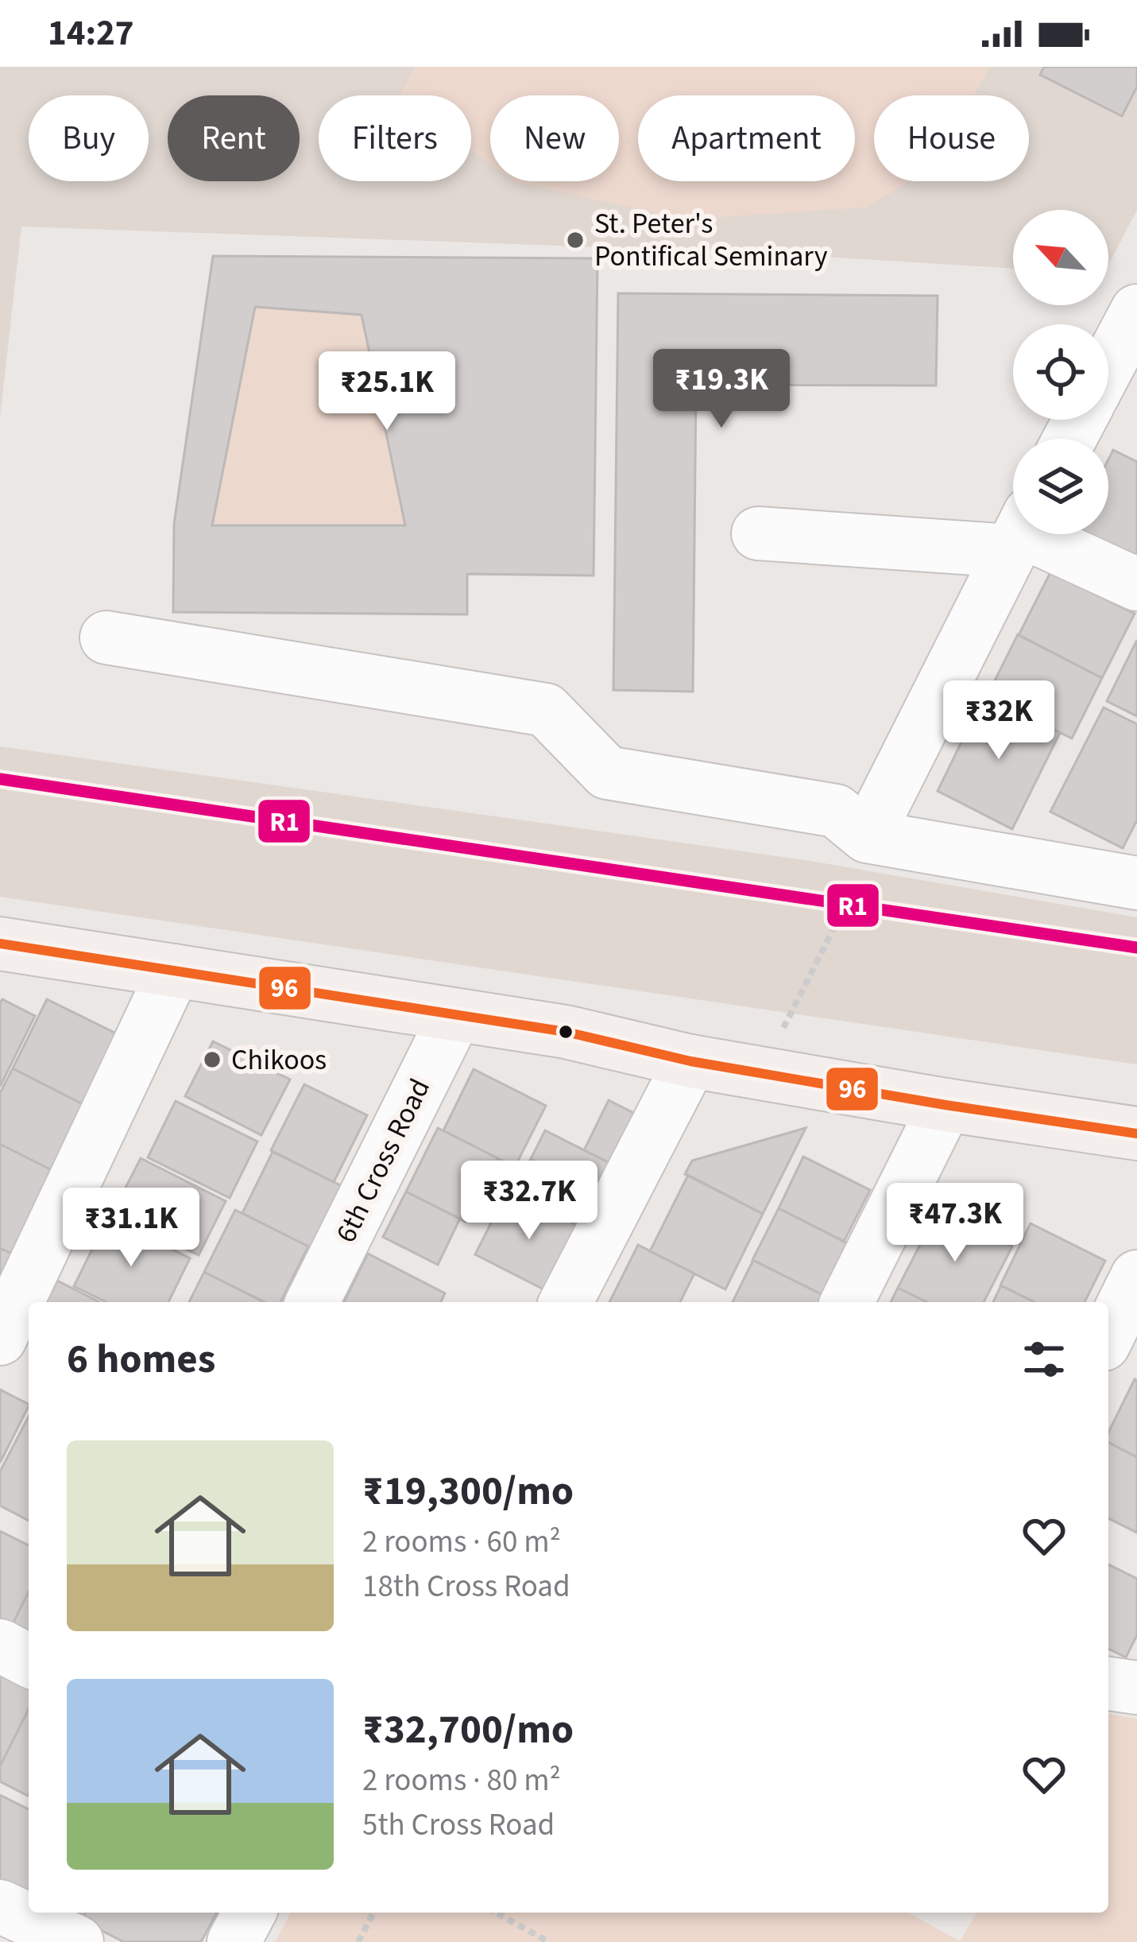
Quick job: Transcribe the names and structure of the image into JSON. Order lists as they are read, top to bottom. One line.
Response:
{"streets":{"street":["6th Cross Road"]},"places":["St. Peter's Pontifical Seminary","Chikoos"],"lines":["transit line R1","transit line 96"],"north":"top left","page":{"status":"14:27","chip":["Buy","Rent","Filters","New","Apartment","House"],"price":["₹19.3K","₹25.1K","₹32K","₹32.7K","₹47.3K","₹31.1K"],"heading":"6 homes","list":[{"name":"₹19,300/mo","note":"2 rooms · 60 m² · 18th Cross Road"},{"name":"₹32,700/mo","note":"2 rooms · 80 m² · 5th Cross Road"}]}}
